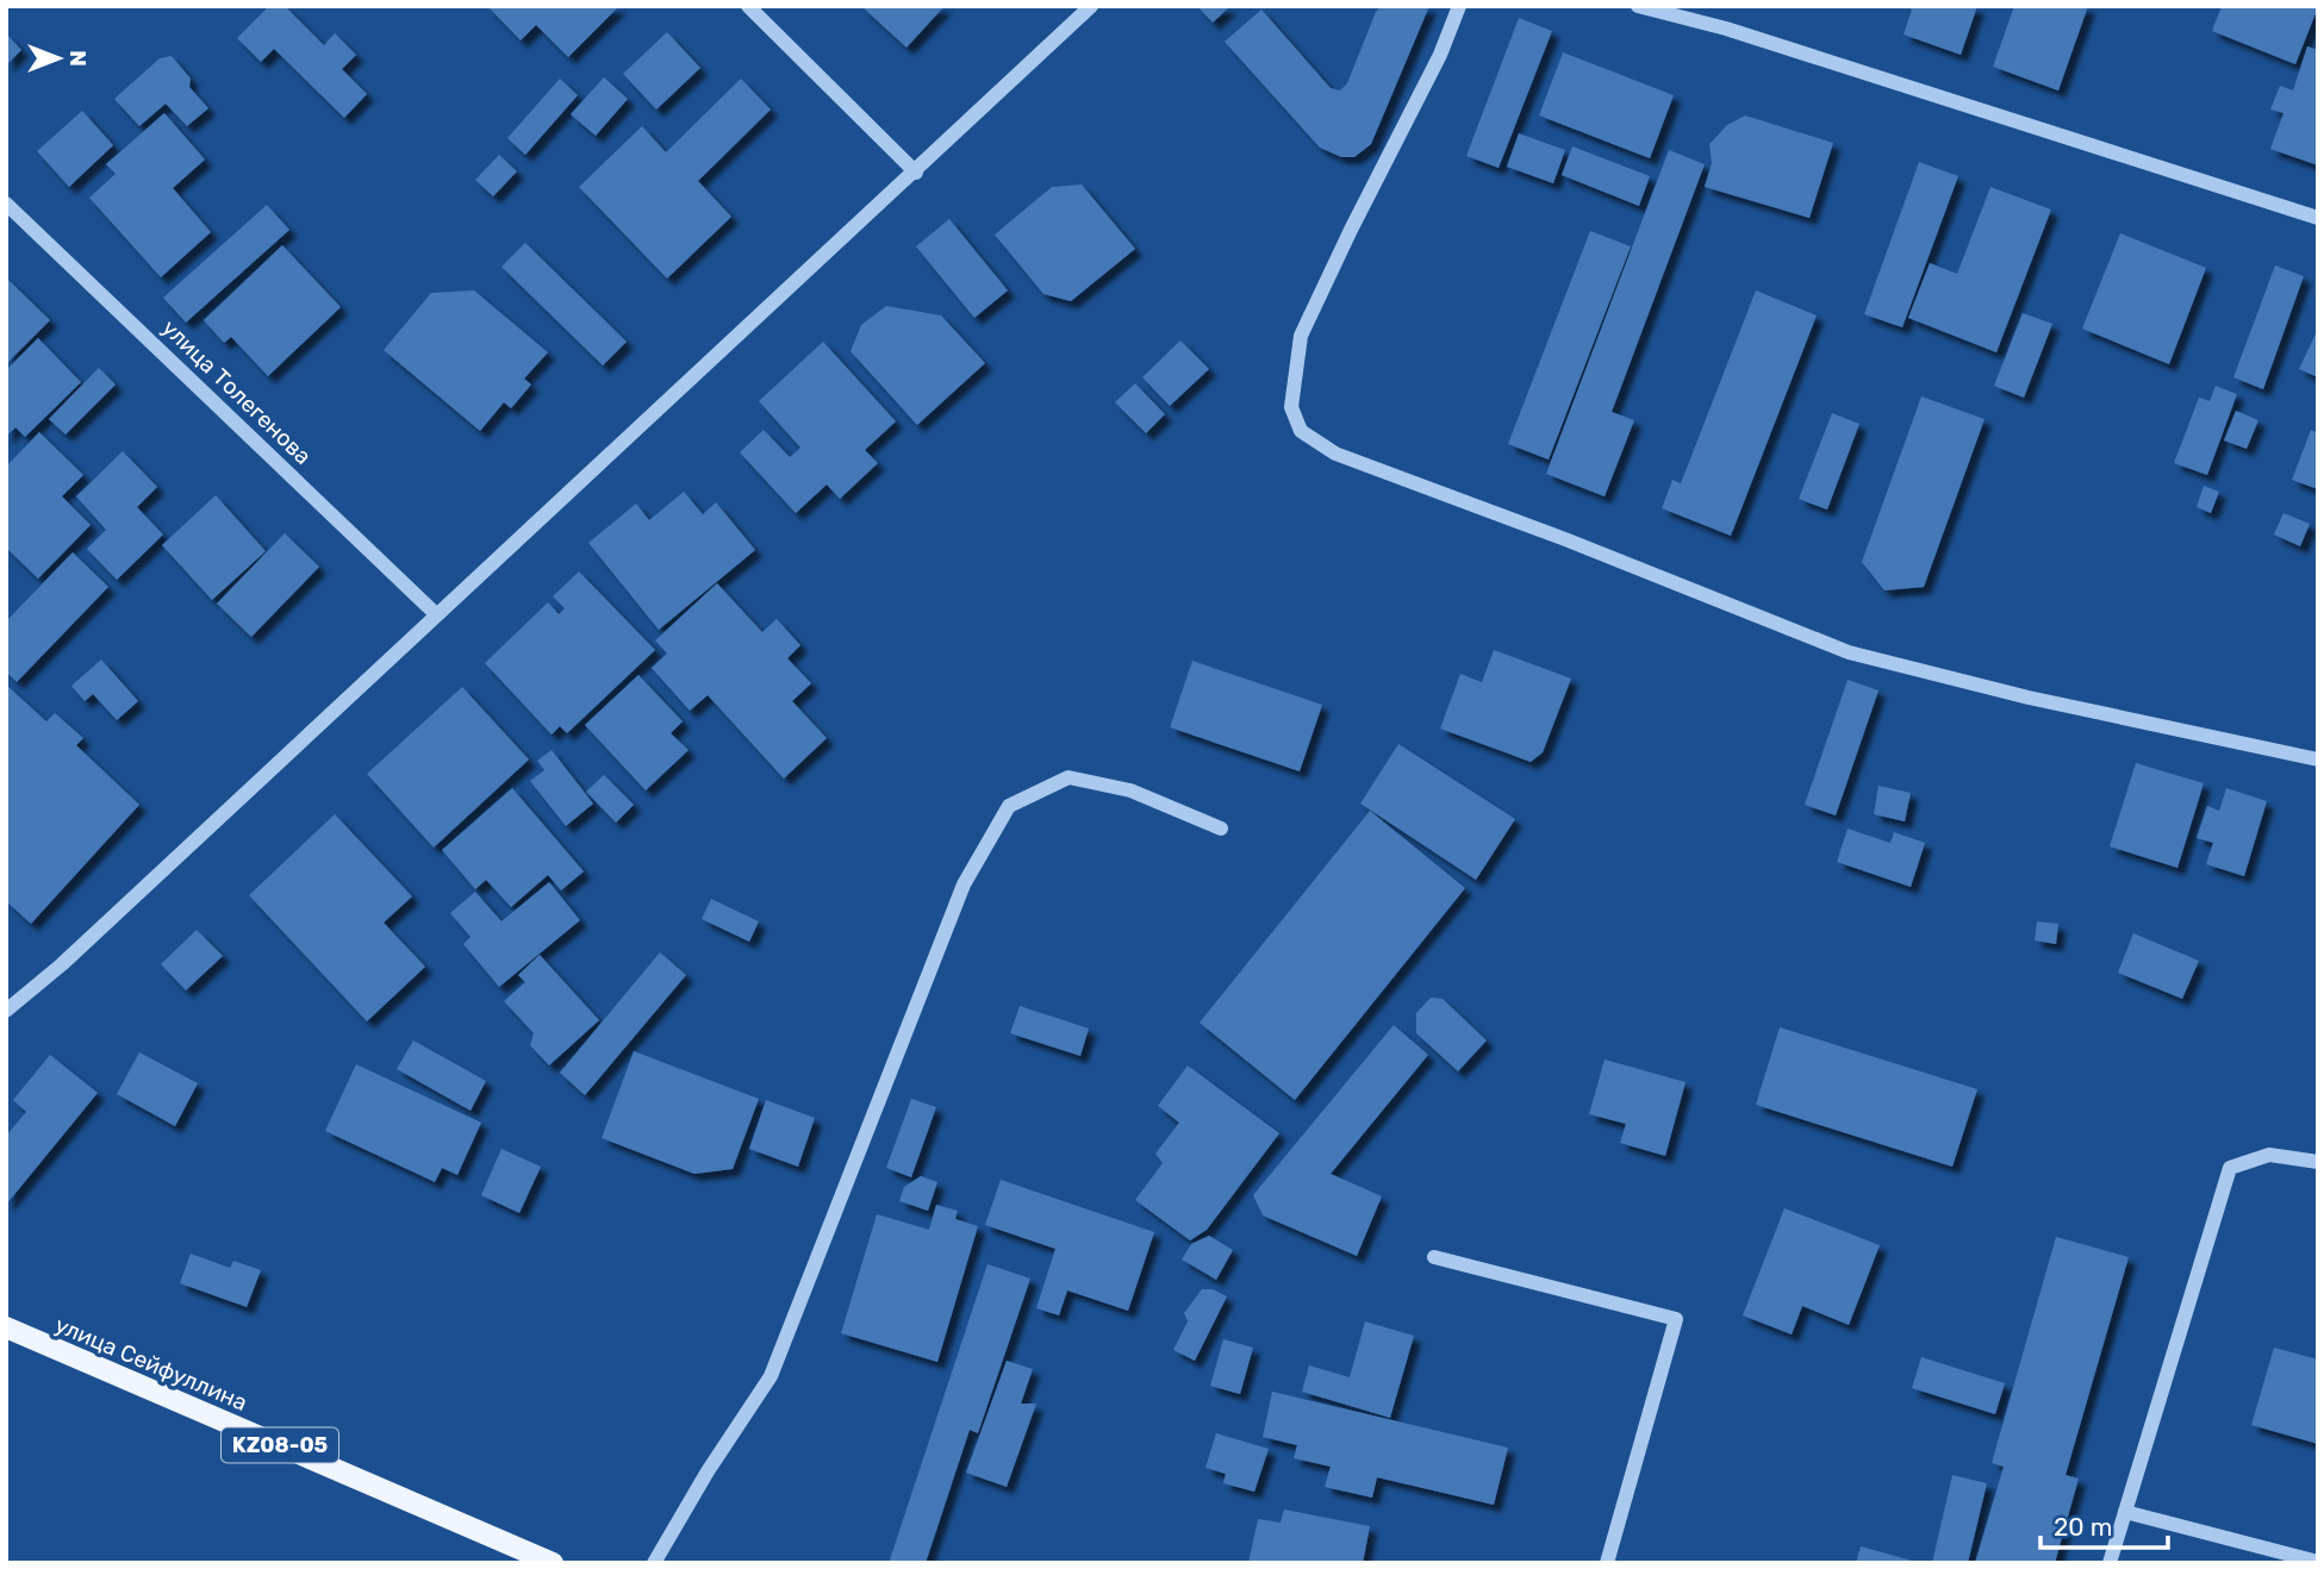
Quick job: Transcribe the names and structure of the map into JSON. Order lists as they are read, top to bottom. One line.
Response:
{"streets":{"main road":["улица Сейфуллина","KZ08-05"],"street":["улица Толегенова"]},"scale_bar":"20 m","north":"right"}
